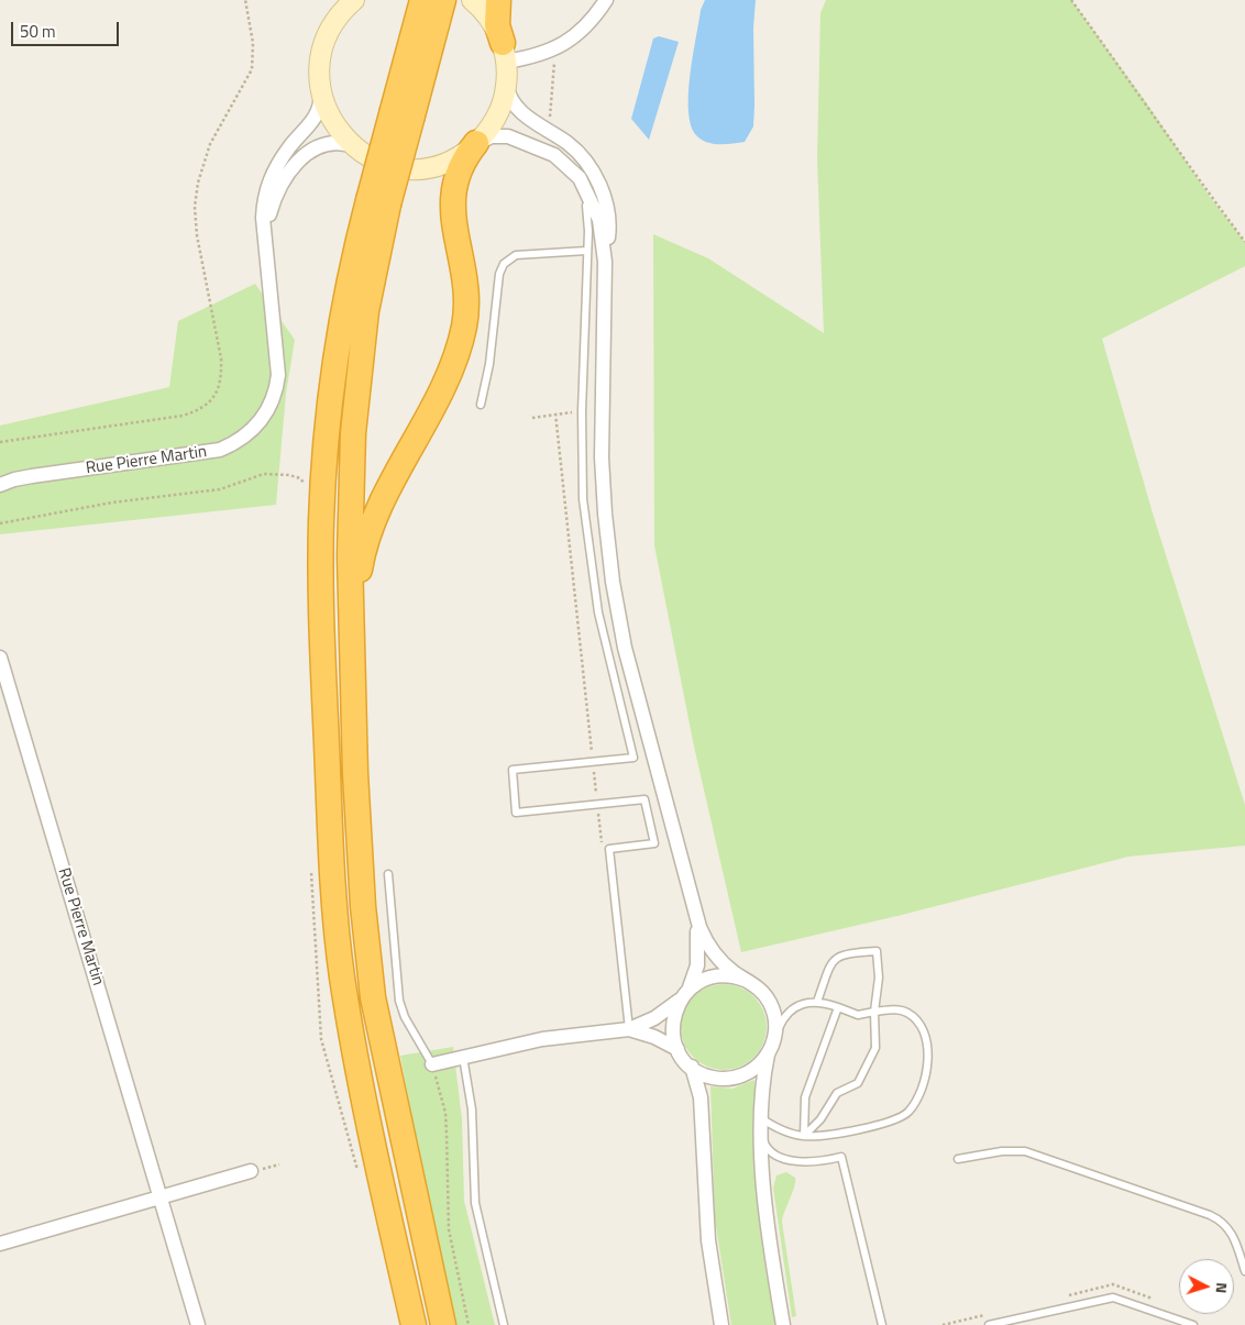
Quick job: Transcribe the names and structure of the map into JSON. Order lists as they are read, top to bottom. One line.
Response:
{"streets":{"street":["Rue Pierre Martin"]},"scale_bar":"50 m","north":"right"}
